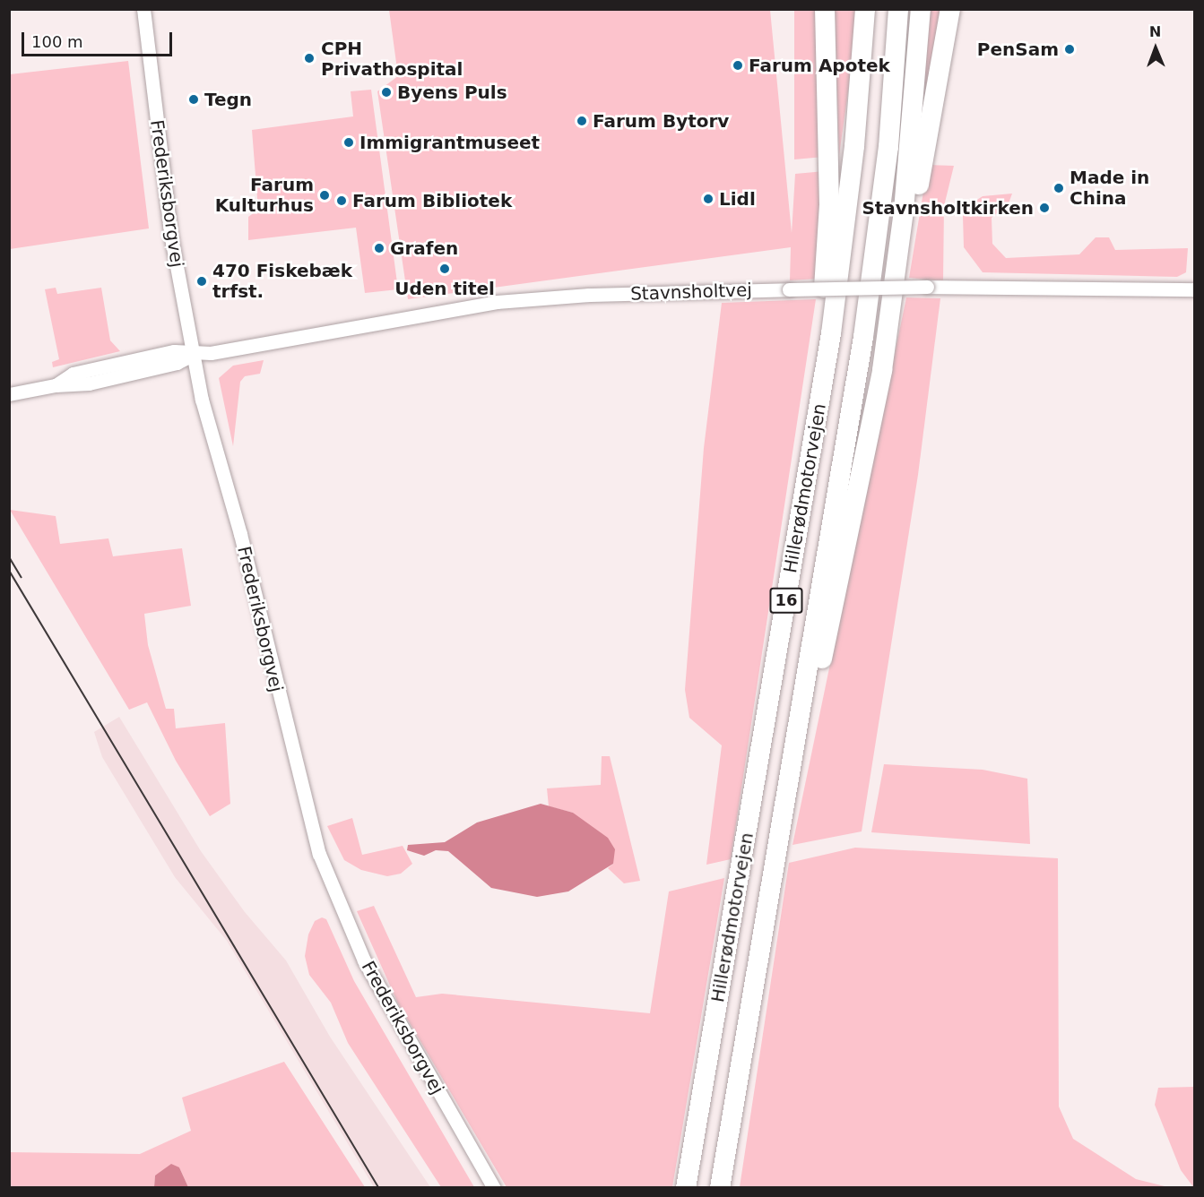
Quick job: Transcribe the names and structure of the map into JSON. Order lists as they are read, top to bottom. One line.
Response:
{"streets":{"highway":["Hillerødmotorvejen","16"],"street":["Frederiksborgvej","Stavnsholtvej"]},"crossings":[["Frederiksborgvej","Stavnsholtvej"]],"places":["PenSam","CPH Privathospital","Farum Apotek","Byens Puls","Tegn","Farum Bytorv","Immigrantmuseet","Made in China","Farum Kulturhus","Lidl","Farum Bibliotek","Stavnsholtkirken","Grafen","Uden titel","470 Fiskebæk trfst."],"scale_bar":"100 m","north":"top"}
